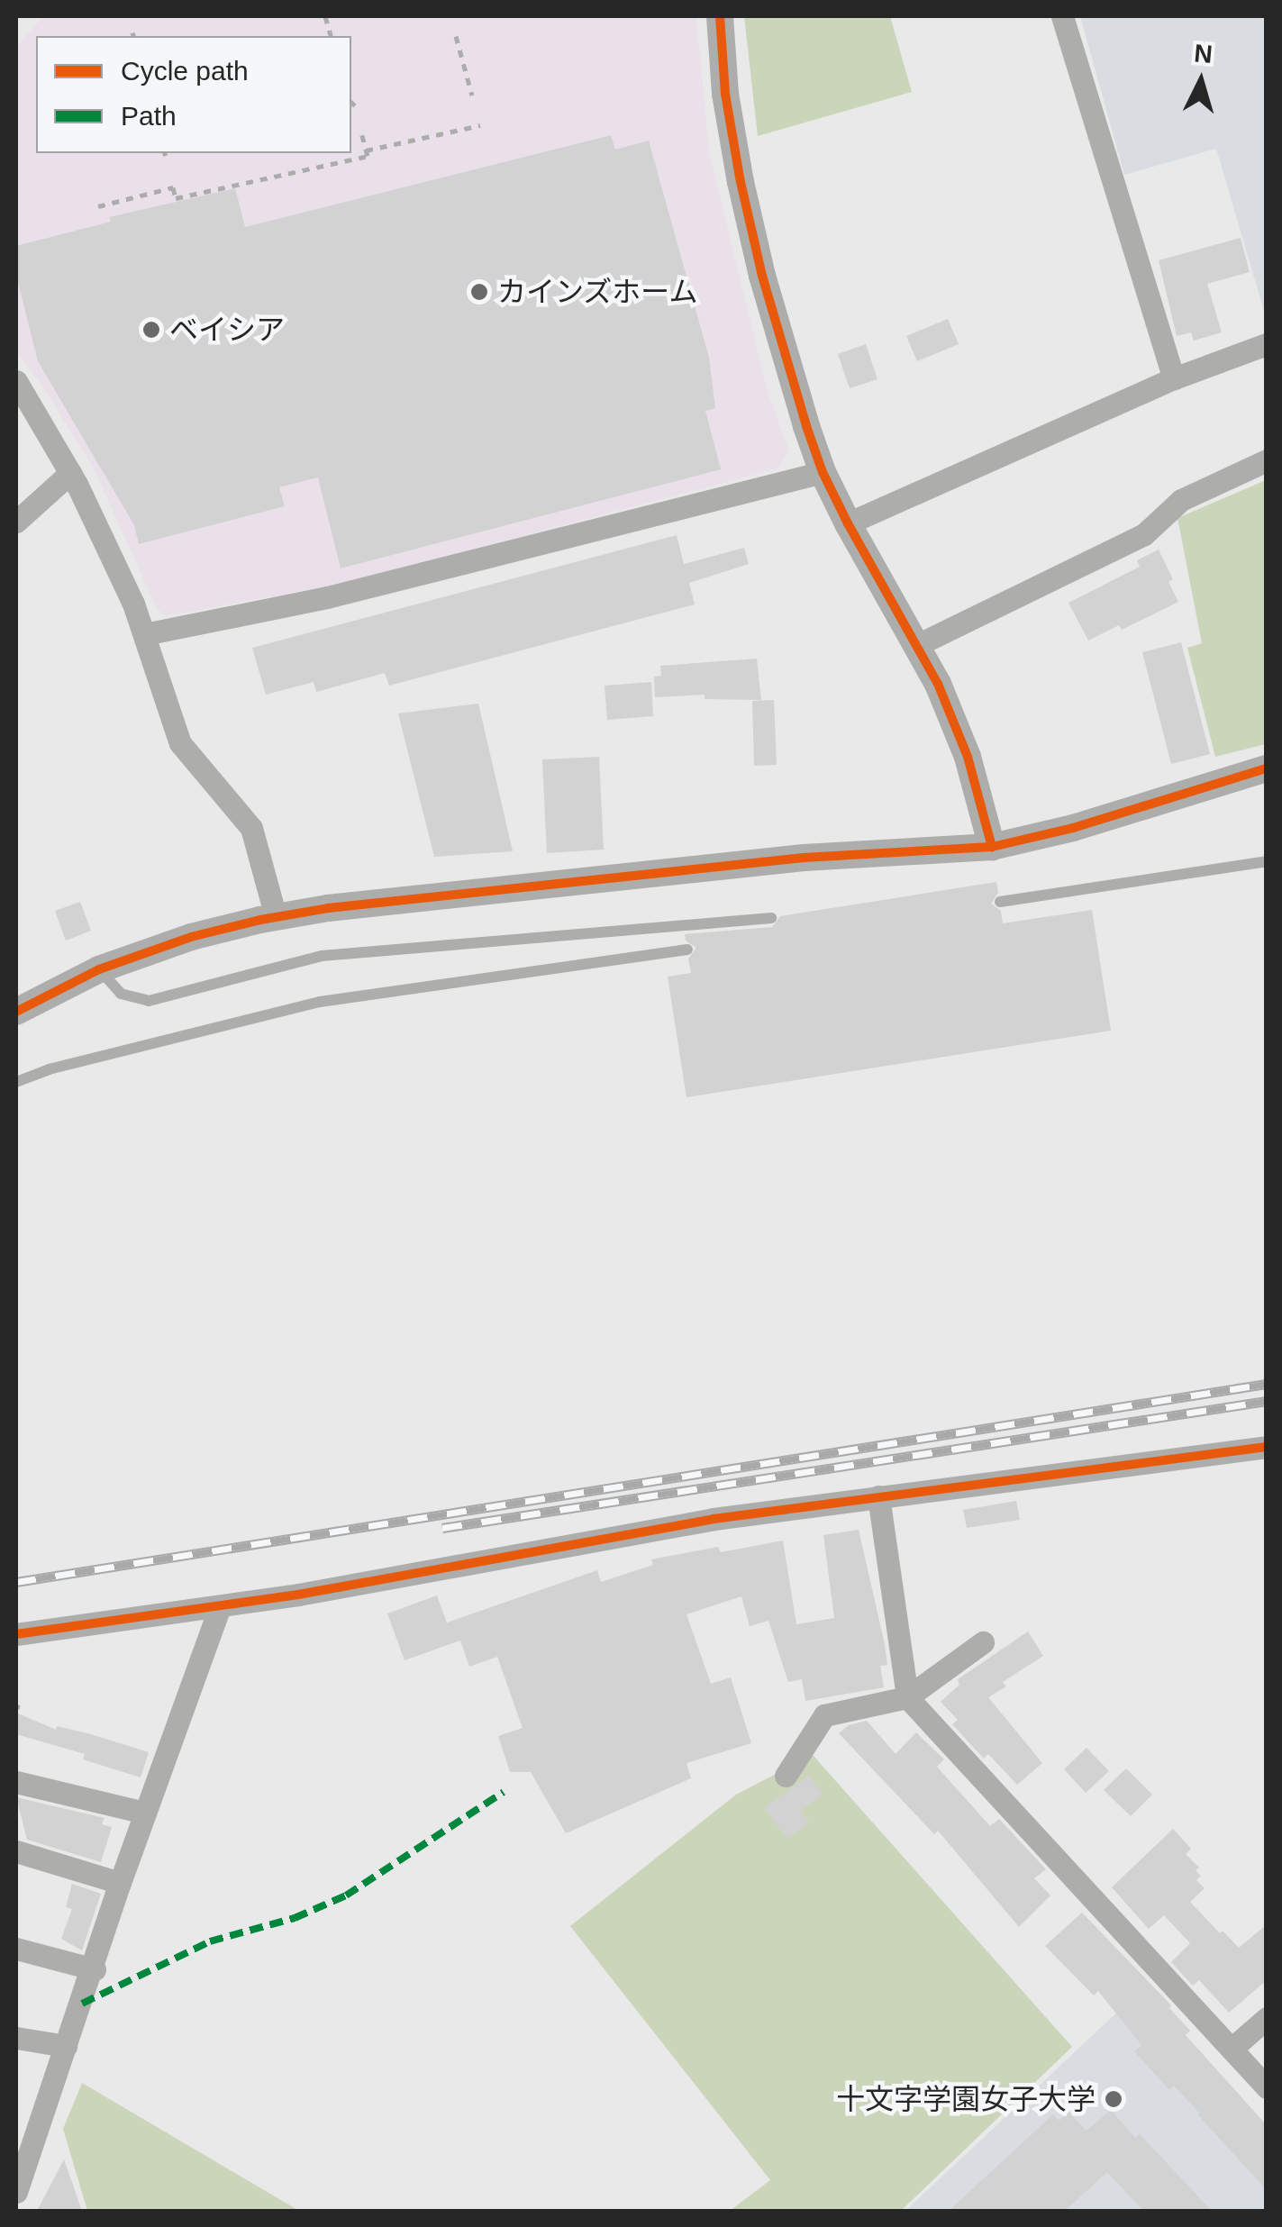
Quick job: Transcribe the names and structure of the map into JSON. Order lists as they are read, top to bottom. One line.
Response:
{"places":["カインズホーム","ベイシア","十文字学園女子大学"],"legend":["Cycle path","Path"],"north":"top"}
